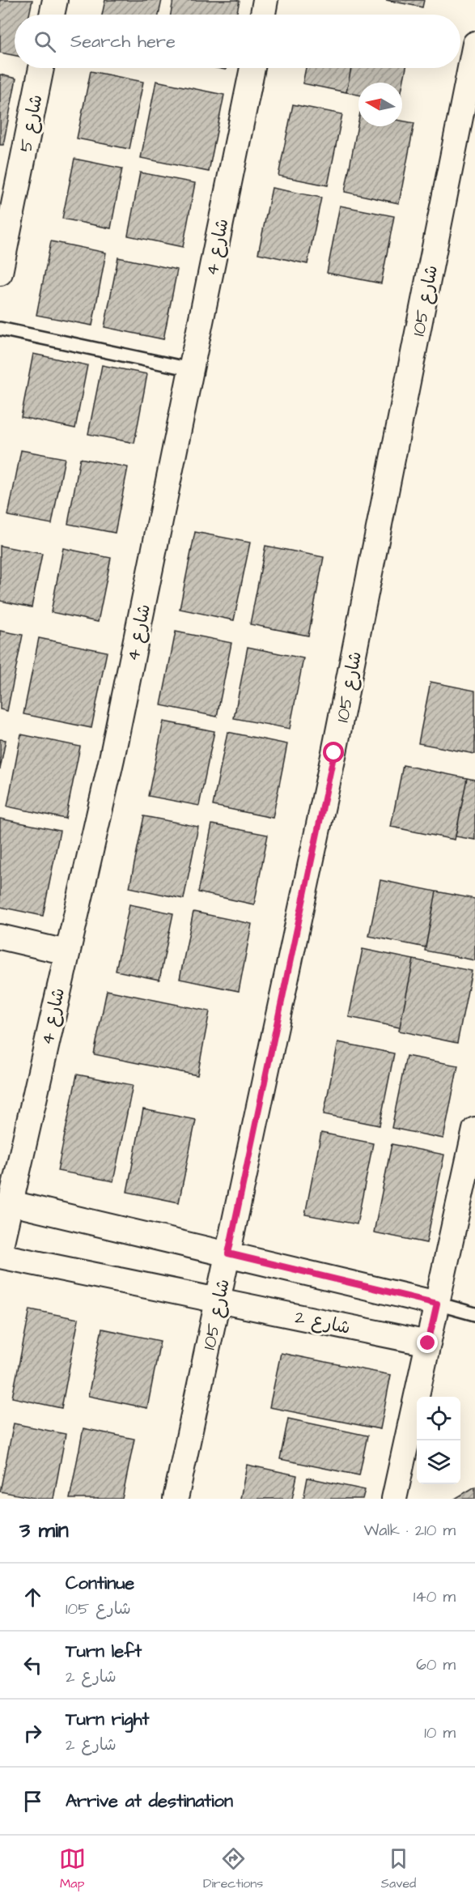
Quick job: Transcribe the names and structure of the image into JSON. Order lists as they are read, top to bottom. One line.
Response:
{"streets":{"street":["شارع 5","شارع 4","شارع 105","شارع 2"]},"crossings":[["شارع 105","شارع 2"]],"north":"left","page":{"search":"Search here","heading":["3 min","Walk · 210 m"],"list":[["Continue","شارع 105","140 m"],["Turn left","شارع 2","60 m"],["Turn right","شارع 2","10 m"],"Arrive at destination"],"nav":["Map","Directions","Saved"]}}
